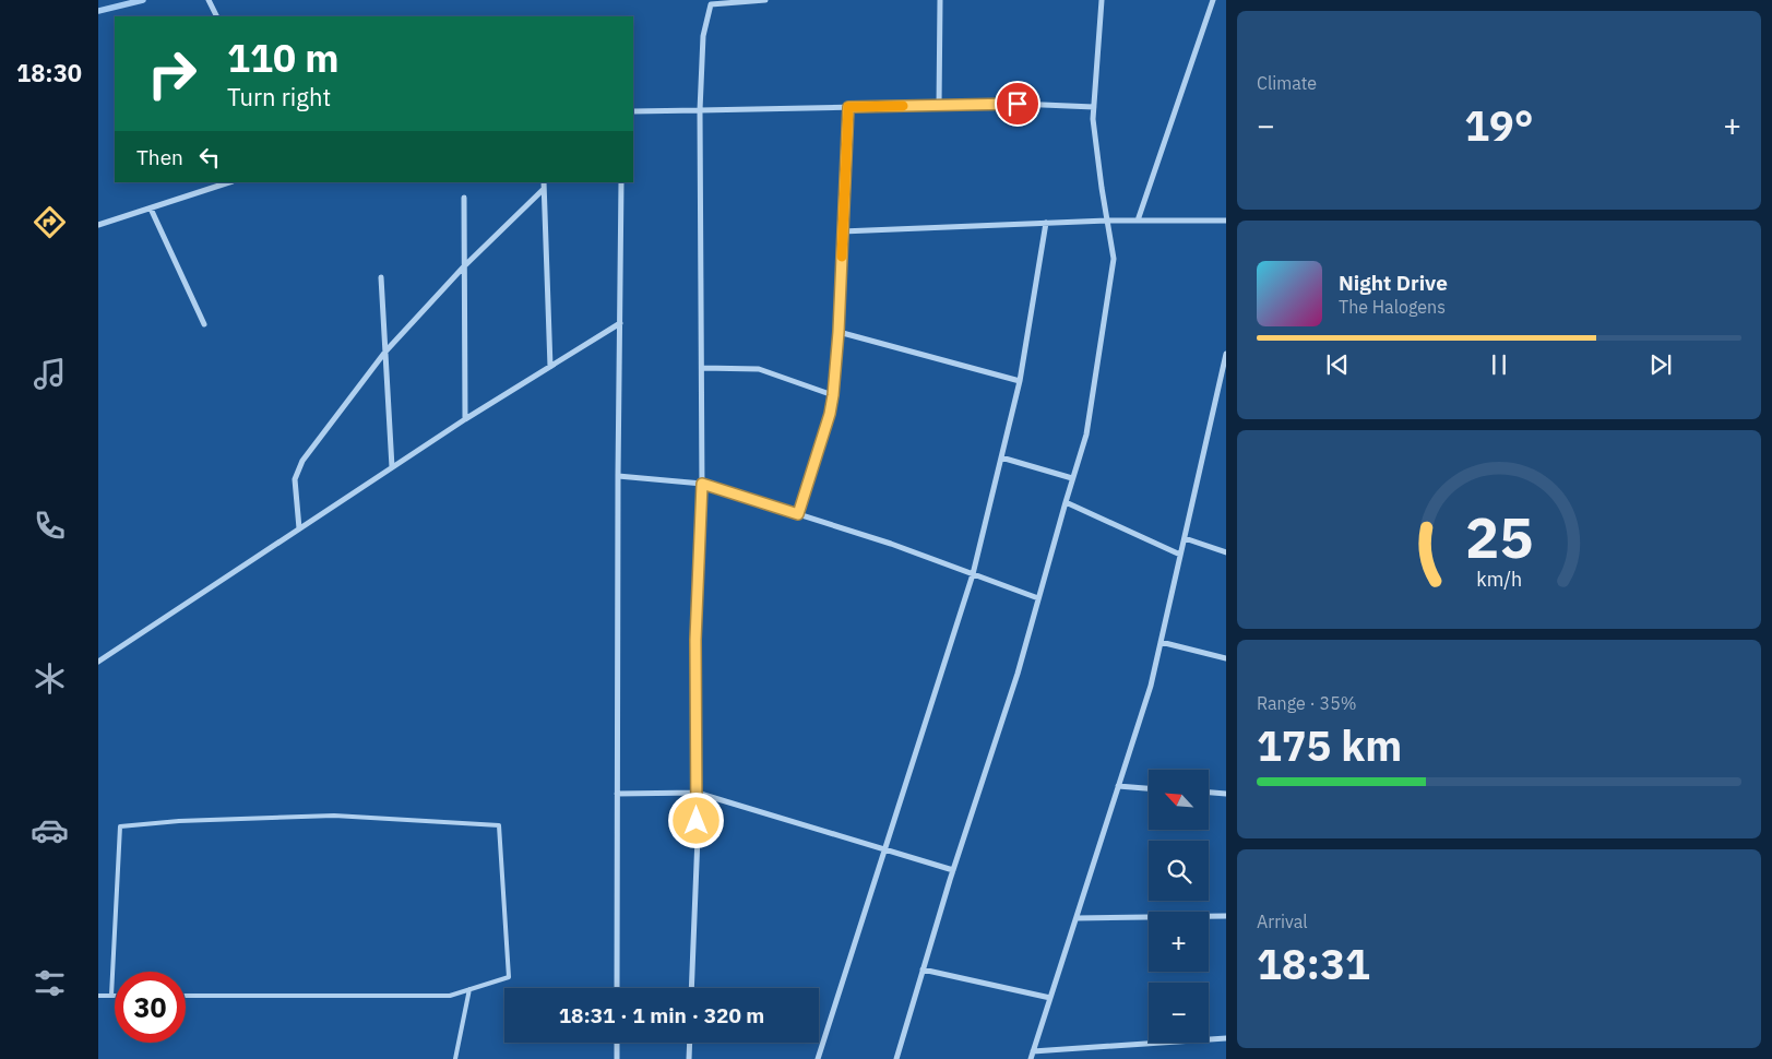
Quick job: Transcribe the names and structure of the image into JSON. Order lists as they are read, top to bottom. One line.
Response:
{"north":"top left","page":{"tabs":"18:30","tile":["Climate",["Range · 35%","175 km"],["Arrival","18:31"]],"turn":["110 m","Turn right"],"heat":["−","19°","+"],"then":"Then","song":["Night Drive","The Halogens"],"map_buttons":["+","−"],"limit":"30","trip":"18:31 · 1 min · 320 m","gauge":["25","km/h"]}}
